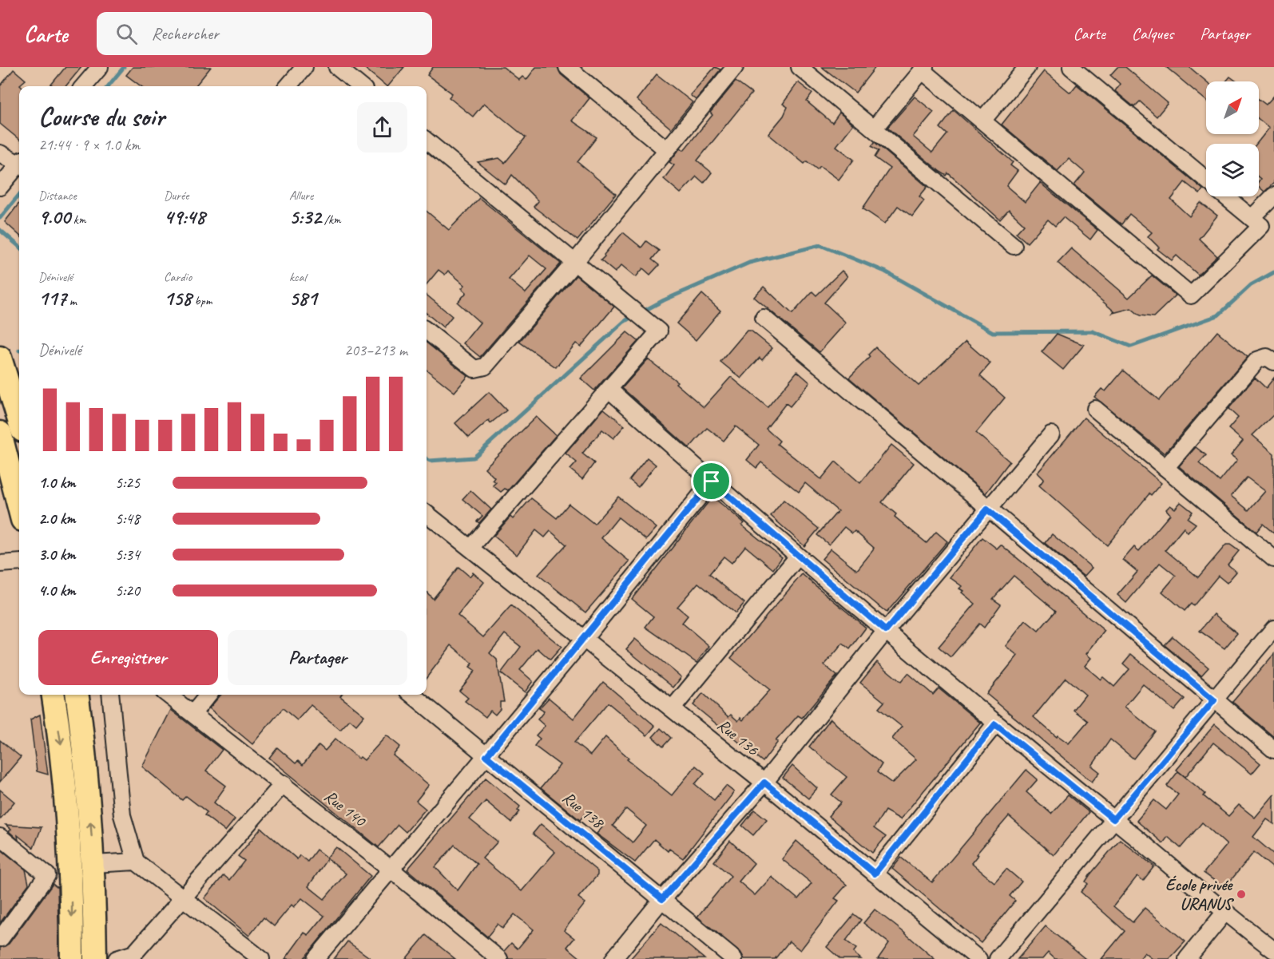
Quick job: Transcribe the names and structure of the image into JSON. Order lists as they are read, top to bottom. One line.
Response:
{"streets":{"street":["Rue 136","Rue 140","Rue 138"]},"places":["École privée URANUS"],"north":"top right","page":{"header":"Carte","search":"Rechercher","nav":["Carte","Calques","Partager"],"heading":["Course du soir","21:44 · 9 × 1.0 km"],"stats":[["Distance","9.00 km"],["Durée","49:48"],["Allure","5:32 /km"],["Dénivelé","117 m"],["Cardio","158 bpm"],["kcal","581"]],"chart":["Dénivelé","203–213 m"],"list":[{"name":"1.0 km","note":"5:25"},{"name":"2.0 km","note":"5:48"},{"name":"3.0 km","note":"5:34"},{"name":"4.0 km","note":"5:20"}],"buttons":["Enregistrer","Partager"]}}
